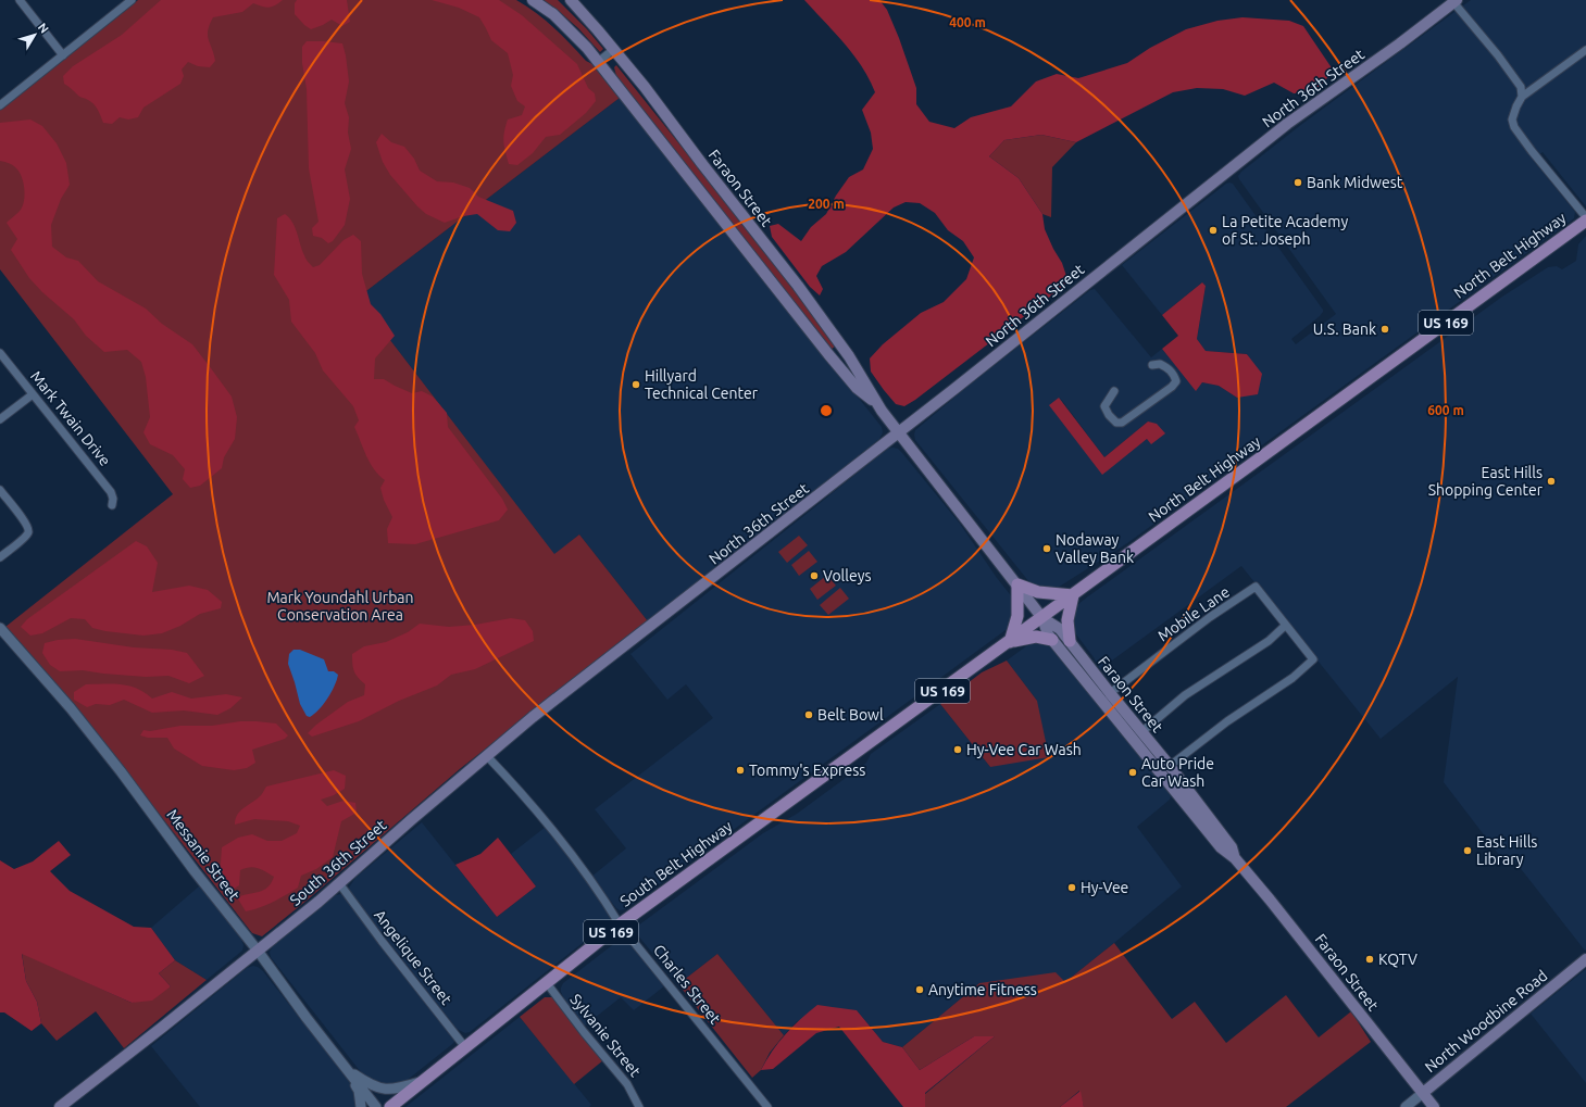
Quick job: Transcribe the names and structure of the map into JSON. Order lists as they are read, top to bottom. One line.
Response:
{"streets":{"main road":["North 36th Street","Faraon Street","North Belt Highway","US 169","South 36th Street","South Belt Highway","North Woodbine Road"],"street":["Mark Twain Drive","Mobile Lane","Messanie Street","Angelique Street","Charles Street","Sylvanie Street"]},"crossings":[["North 36th Street","Faraon Street"],["North 36th Street","South 36th Street"],["Faraon Street","North Belt Highway"],["Faraon Street","Mobile Lane"],["Faraon Street","North Woodbine Road"],["North Belt Highway","South Belt Highway"],["Messanie Street","South 36th Street"],["South 36th Street","Angelique Street"],["South 36th Street","Charles Street"],["South Belt Highway","Angelique Street"],["South Belt Highway","Charles Street"],["South Belt Highway","Sylvanie Street"]],"parks":["Mark Youndahl Urban Conservation Area"],"places":["Bank Midwest","La Petite Academy of St. Joseph","U.S. Bank","Hillyard Technical Center","East Hills Shopping Center","Nodaway Valley Bank","Volleys","Belt Bowl","Hy-Vee Car Wash","Tommy's Express","Auto Pride Car Wash","East Hills Library","Hy-Vee","KQTV","Anytime Fitness"],"north":"top right","rings":["400 m","200 m","600 m"]}
